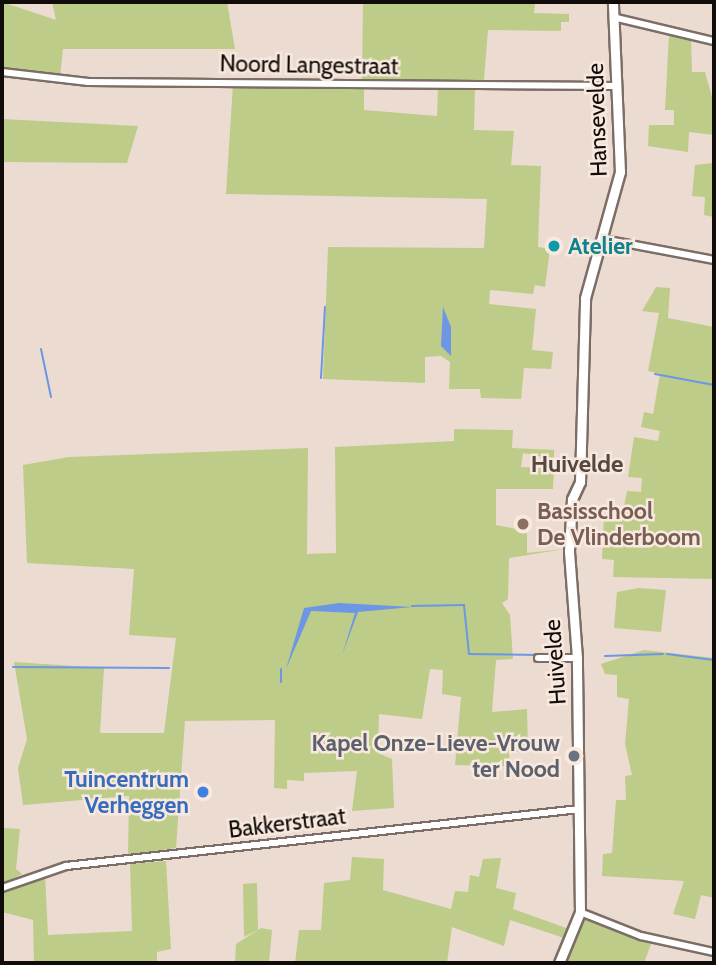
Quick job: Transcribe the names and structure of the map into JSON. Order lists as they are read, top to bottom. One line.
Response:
{"streets":{"street":["Noord Langestraat","Hansevelde","Huivelde","Bakkerstraat"]},"crossings":[["Noord Langestraat","Hansevelde"],["Hansevelde","Huivelde"],["Huivelde","Bakkerstraat"]],"districts":["Huivelde"],"places":["Atelier","Basisschool De Vlinderboom","Kapel Onze-Lieve-Vrouw ter Nood","Tuincentrum Verheggen"]}
